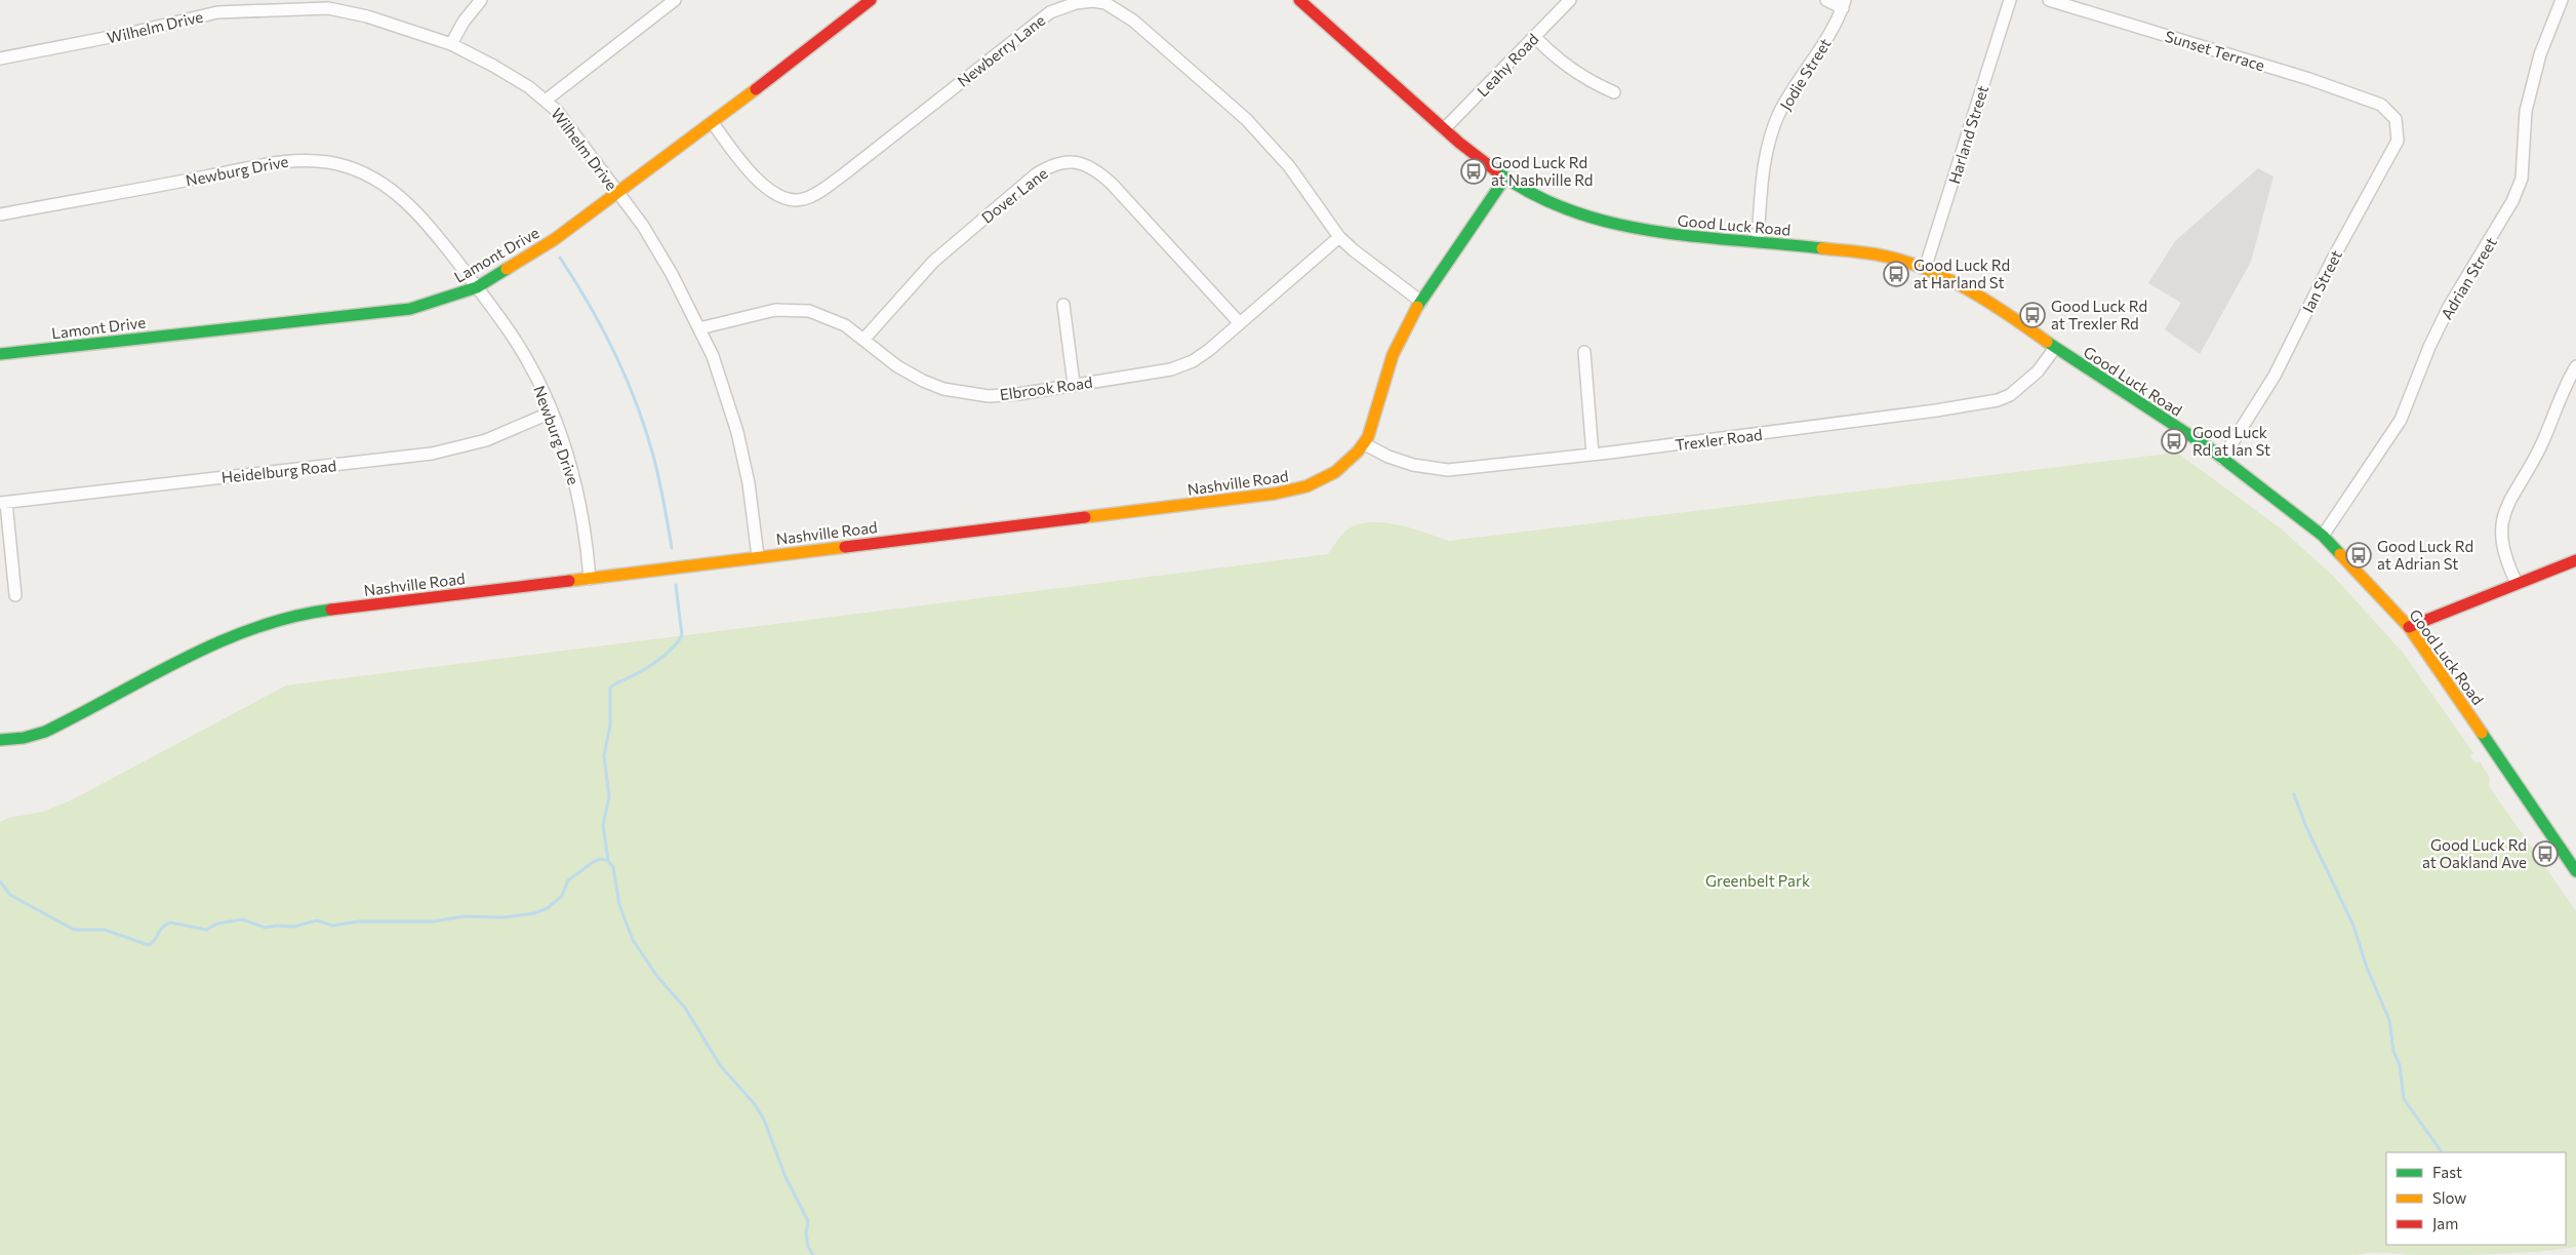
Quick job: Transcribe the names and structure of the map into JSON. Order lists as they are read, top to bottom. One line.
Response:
{"streets":{"street":["Wilhelm Drive","Newberry Lane","Sunset Terrace","Leahy Road","Jodie Street","Harland Street","Newburg Drive","Dover Lane","Good Luck Road","Lamont Drive","Adrian Street","Ian Street","Elbrook Road","Trexler Road","Heidelburg Road","Nashville Road"]},"crossings":[["Wilhelm Drive","Lamont Drive"],["Wilhelm Drive","Elbrook Road"],["Wilhelm Drive","Nashville Road"],["Newberry Lane","Lamont Drive"],["Newberry Lane","Elbrook Road"],["Newberry Lane","Nashville Road"],["Sunset Terrace","Ian Street"],["Leahy Road","Good Luck Road"],["Jodie Street","Good Luck Road"],["Harland Street","Good Luck Road"],["Newburg Drive","Lamont Drive"],["Newburg Drive","Heidelburg Road"],["Newburg Drive","Nashville Road"],["Dover Lane","Elbrook Road"],["Good Luck Road","Adrian Street"],["Good Luck Road","Ian Street"],["Good Luck Road","Trexler Road"],["Good Luck Road","Nashville Road"],["Trexler Road","Nashville Road"]],"parks":["Greenbelt Park"],"places":{"bus stop":["Good Luck Rd at Nashville Rd","Good Luck Rd at Harland St","Good Luck Rd at Trexler Rd","Good Luck Rd at Ian St","Good Luck Rd at Adrian St","Good Luck Rd at Oakland Ave"]},"legend":["Fast","Slow","Jam"]}
